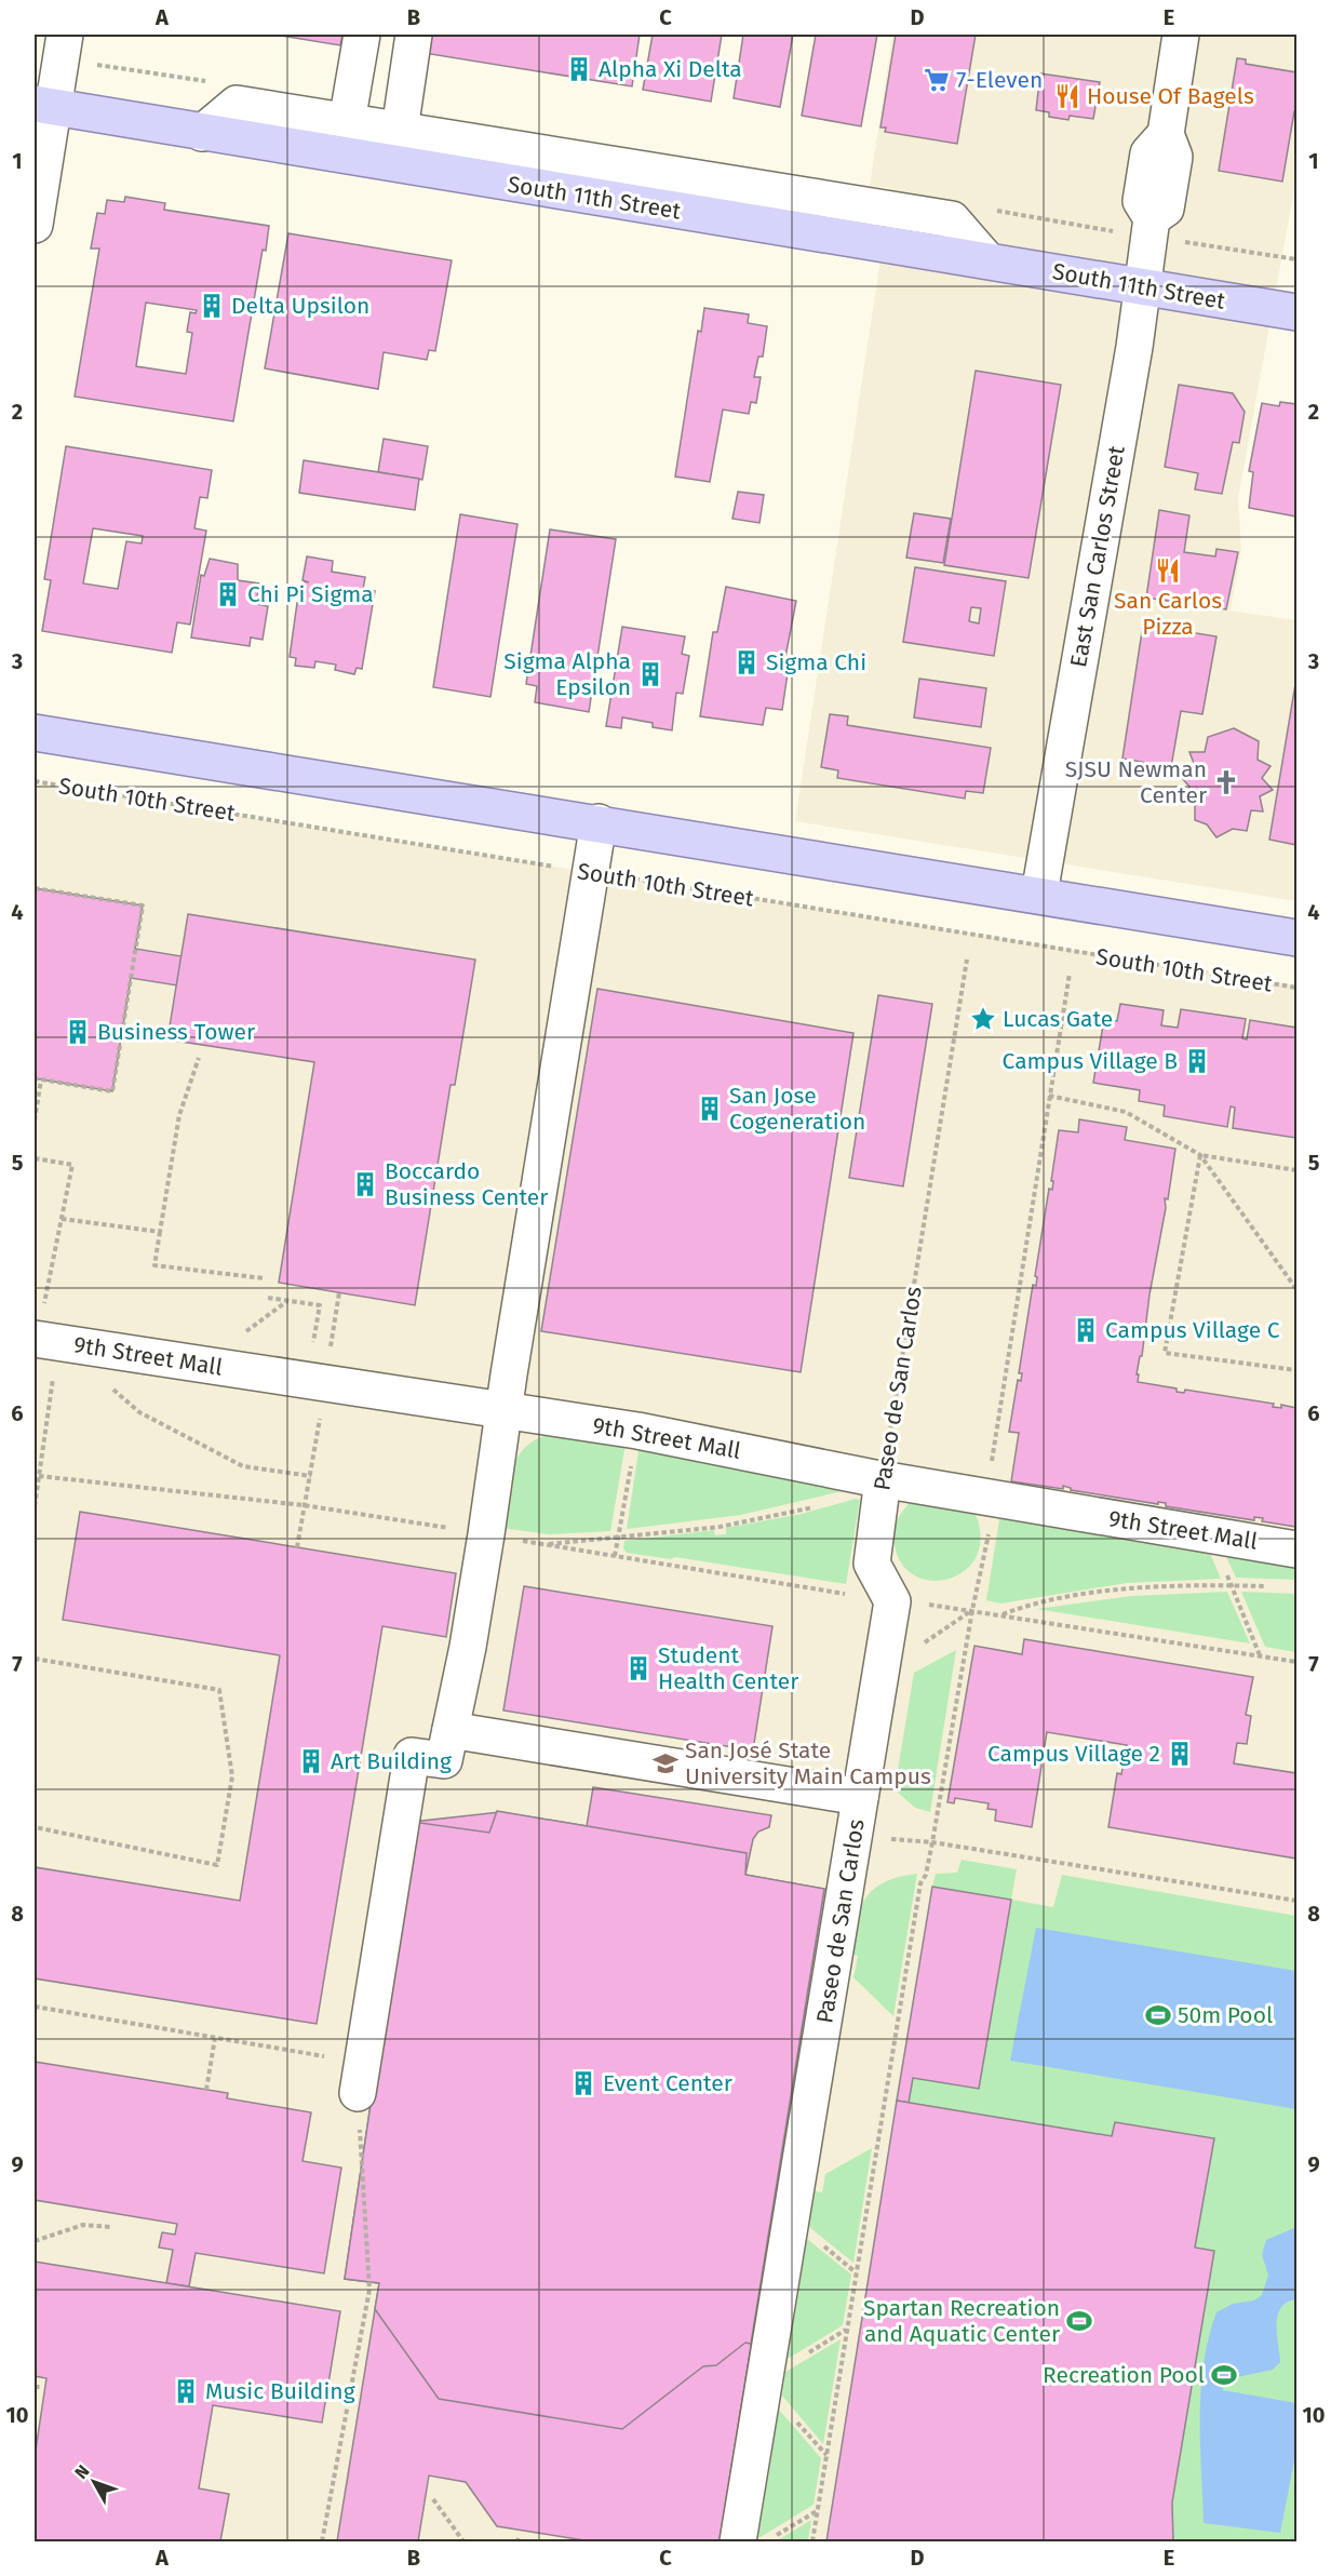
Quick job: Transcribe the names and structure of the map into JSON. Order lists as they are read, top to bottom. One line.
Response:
{"streets":{"main road":["South 11th Street","South 10th Street"],"street":["East San Carlos Street","9th Street Mall","Paseo de San Carlos"]},"crossings":[["South 11th Street","East San Carlos Street"],["East San Carlos Street","South 10th Street"],["9th Street Mall","Paseo de San Carlos"]],"places":{"building":["Alpha Xi Delta","Delta Upsilon","Chi Pi Sigma","Sigma Chi","Sigma Alpha Epsilon","Business Tower","Campus Village B","San Jose Cogeneration","Boccardo Business Center","Campus Village C","Student Health Center","Campus Village 2","Art Building","Event Center","Music Building"],"supermarket":["7-Eleven"],"restaurant":["House Of Bagels","San Carlos Pizza"],"church":["SJSU Newman Center"],"place":["Lucas Gate"],"school or university":["San José State University Main Campus"],"sports":["50m Pool","Spartan Recreation and Aquatic Center","Recreation Pool"]},"north":"top left","grid":{"columns":["A","B","C","D","E"],"rows":["1","2","3","4","5","6","7","8","9","10"]}}
